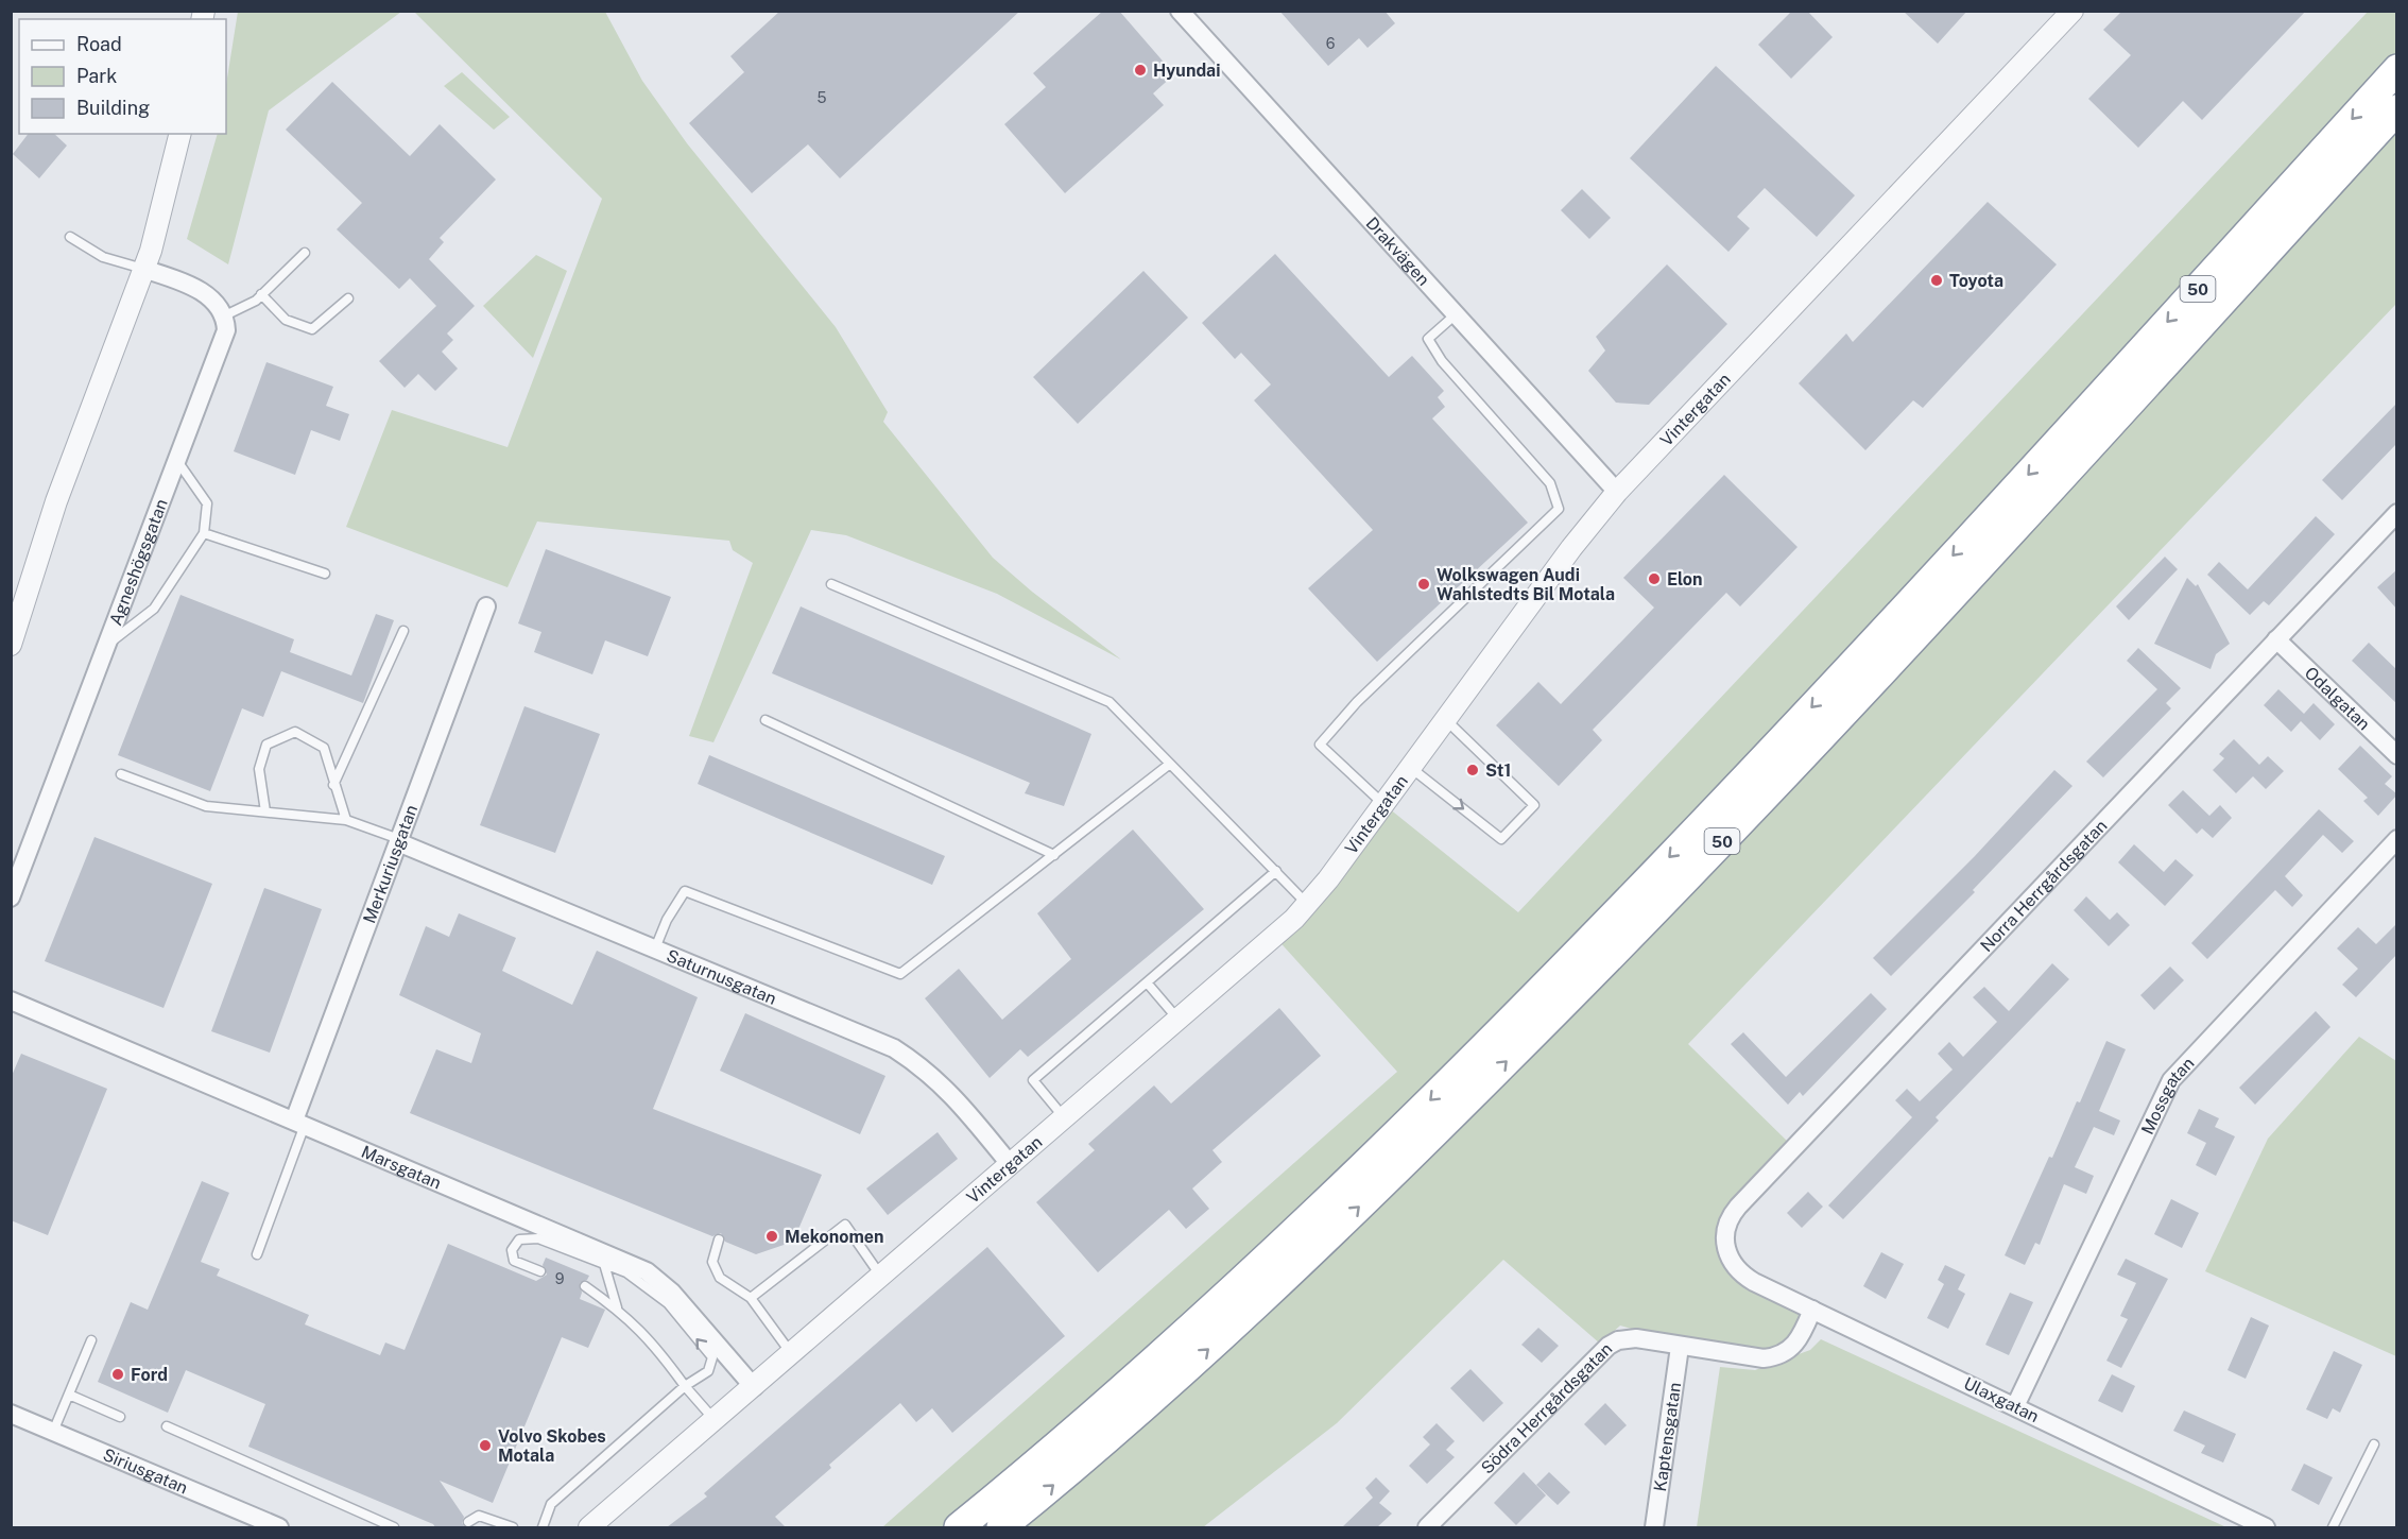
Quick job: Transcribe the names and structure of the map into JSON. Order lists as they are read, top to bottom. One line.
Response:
{"streets":{"highway":["50"],"street":["Drakvägen","Vintergatan","Agneshögsgatan","Odalgatan","Merkuriusgatan","Norra Herrgårdsgatan","Saturnusgatan","Mossgatan","Marsgatan","Ulaxgatan","Södra Herrgårdsgatan","Kaptensgatan","Siriusgatan"]},"crossings":[["Drakvägen","Vintergatan"],["Vintergatan","Saturnusgatan"],["Vintergatan","Marsgatan"],["Odalgatan","Norra Herrgårdsgatan"],["Merkuriusgatan","Saturnusgatan"],["Merkuriusgatan","Marsgatan"],["Norra Herrgårdsgatan","Ulaxgatan"],["Mossgatan","Ulaxgatan"],["Ulaxgatan","Södra Herrgårdsgatan"],["Södra Herrgårdsgatan","Kaptensgatan"]],"places":["Hyundai","Toyota","Elon","Wolkswagen Audi Wahlstedts Bil Motala","St1","Mekonomen","Ford","Volvo Skobes Motala"],"house_numbers":["6","5","9"],"legend":["Road","Park","Building"]}
